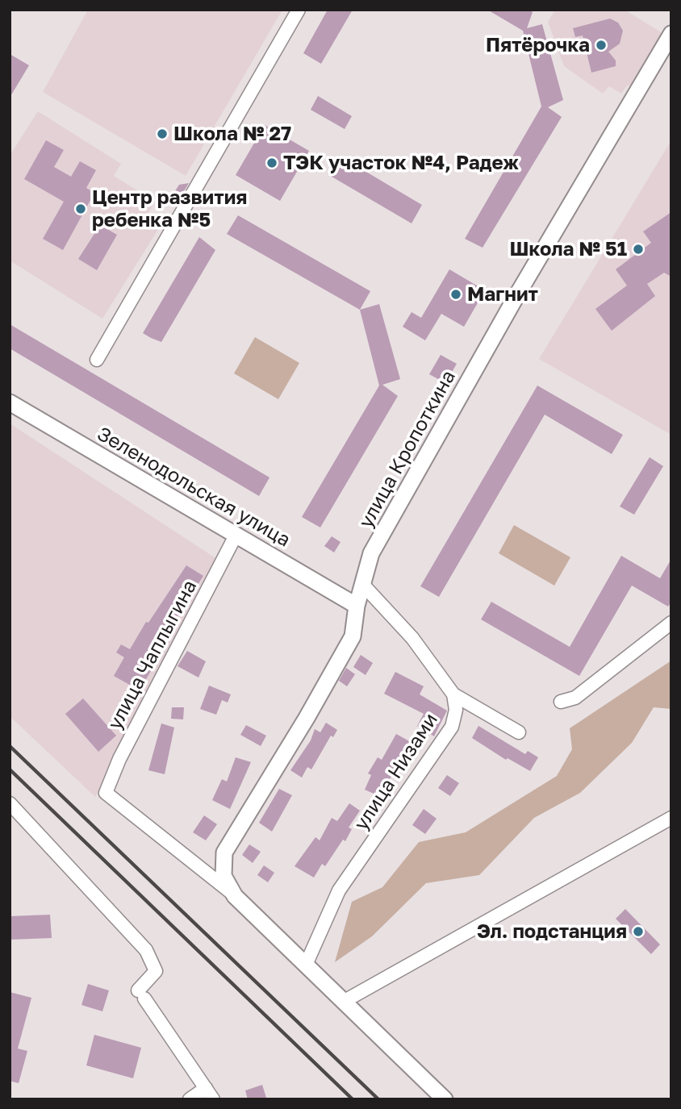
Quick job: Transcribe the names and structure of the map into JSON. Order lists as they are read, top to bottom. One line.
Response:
{"streets":{"street":["улица Кропоткина","Зеленодольская улица","улица Чаплыгина","улица Низами"]},"crossings":[["улица Кропоткина","Зеленодольская улица"],["улица Кропоткина","улица Чаплыгина"],["улица Кропоткина","улица Низами"],["Зеленодольская улица","улица Чаплыгина"]],"places":["Пятёрочка","Школа № 27","ТЭК участок №4, Радеж","Центр развития ребенка №5","Школа № 51","Магнит","Эл. подстанция"]}
